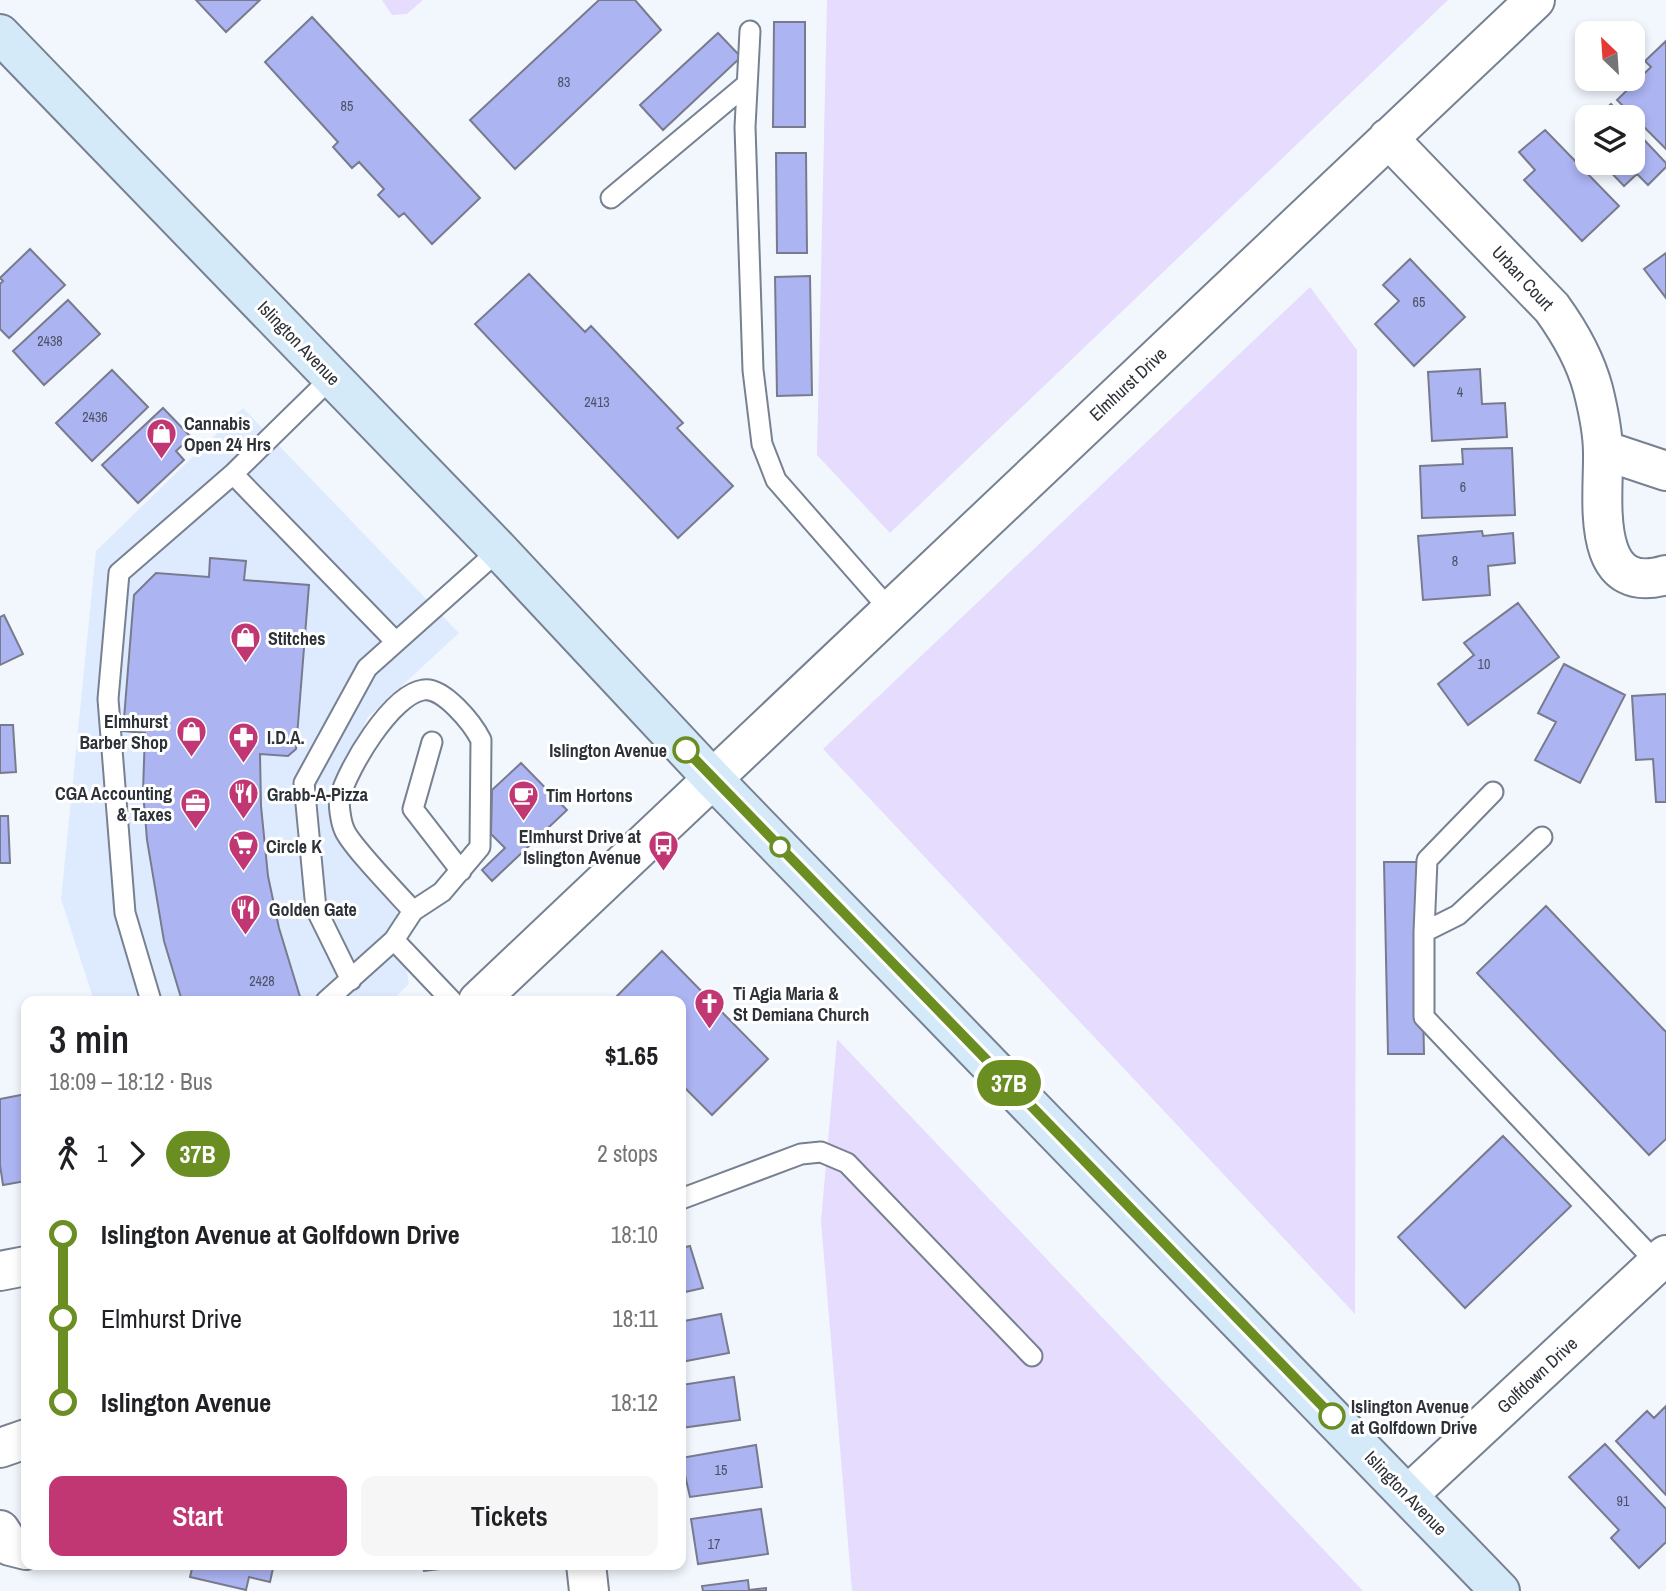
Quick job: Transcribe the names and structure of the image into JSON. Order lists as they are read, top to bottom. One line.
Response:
{"streets":{"main road":["Islington Avenue"],"street":["Urban Court","Elmhurst Drive","Golfdown Drive"]},"crossings":[["Urban Court","Elmhurst Drive"],["Islington Avenue","Elmhurst Drive"],["Islington Avenue","Golfdown Drive"]],"places":{"shop":["Cannabis Open 24 Hrs","Stitches","Elmhurst Barber Shop"],"other":["Islington Avenue","Islington Avenue at Golfdown Drive"],"pharmacy":["I.D.A."],"restaurant":["Grabb-A-Pizza","Golden Gate"],"cafe":["Tim Hortons"],"office":["CGA Accounting & Taxes"],"supermarket":["Circle K"],"bus stop":["Elmhurst Drive at Islington Avenue"],"church":["Ti Agia Maria & St Demiana Church"]},"lines":["bus line 37B"],"house_numbers":["83","85","65","2438","4","2413","2436","6","8","10","2428","15","91","17"],"north":"top left","page":{"on_map":"37B","heading":["3 min","18:09 – 18:12 · Bus","$1.65"],"legs":["1","37B","2 stops"],"list":[{"name":"Islington Avenue at Golfdown Drive","value":"18:10"},{"name":"Elmhurst Drive","value":"18:11"},{"name":"Islington Avenue","value":"18:12"}],"buttons":["Start","Tickets"]}}
